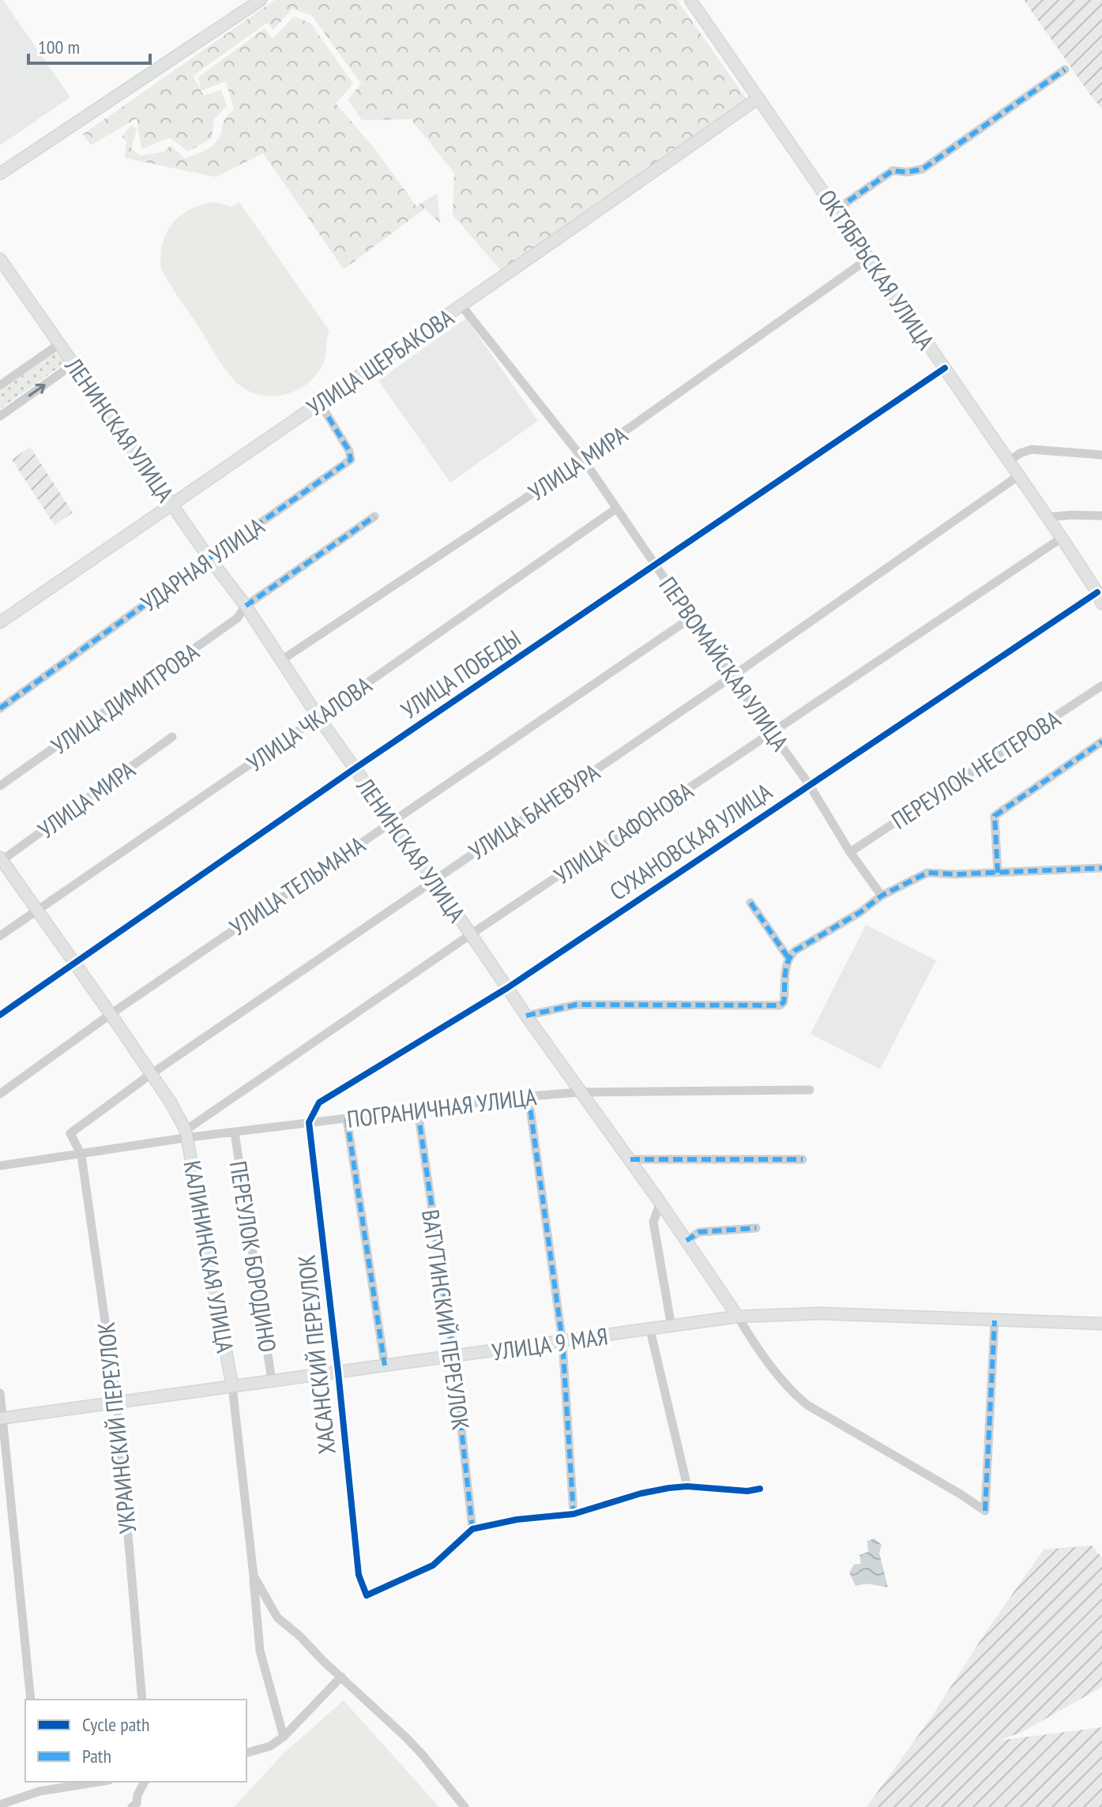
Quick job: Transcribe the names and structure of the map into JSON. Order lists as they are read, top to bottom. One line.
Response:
{"streets":{"main road":["ОКТЯБРЬСКАЯ УЛИЦА","УЛИЦА ЩЕРБАКОВА","ЛЕНИНСКАЯ УЛИЦА","КАЛИНИНСКАЯ УЛИЦА","УЛИЦА 9 МАЯ"],"street":["УЛИЦА МИРА","УДАРНАЯ УЛИЦА","ПЕРВОМАЙСКАЯ УЛИЦА","УЛИЦА ПОБЕДЫ","УЛИЦА ДИМИТРОВА","УЛИЦА ЧКАЛОВА","ПЕРЕУЛОК НЕСТЕРОВА","УЛИЦА БАНЕВУРА","УЛИЦА САФОНОВА","СУХАНОВСКАЯ УЛИЦА","УЛИЦА ТЕЛЬМАНА","ПОГРАНИЧНАЯ УЛИЦА","ПЕРЕУЛОК БОРОДИНО","ВАТУТИНСКИЙ ПЕРЕУЛОК","ХАСАНСКИЙ ПЕРЕУЛОК","УКРАИНСКИЙ ПЕРЕУЛОК"]},"crossings":[["ОКТЯБРЬСКАЯ УЛИЦА","УЛИЦА ЩЕРБАКОВА"],["ОКТЯБРЬСКАЯ УЛИЦА","УЛИЦА МИРА"],["ОКТЯБРЬСКАЯ УЛИЦА","УЛИЦА ПОБЕДЫ"],["ОКТЯБРЬСКАЯ УЛИЦА","УЛИЦА БАНЕВУРА"],["ОКТЯБРЬСКАЯ УЛИЦА","УЛИЦА САФОНОВА"],["ОКТЯБРЬСКАЯ УЛИЦА","СУХАНОВСКАЯ УЛИЦА"],["УЛИЦА ЩЕРБАКОВА","ЛЕНИНСКАЯ УЛИЦА"],["УЛИЦА ЩЕРБАКОВА","УДАРНАЯ УЛИЦА"],["УЛИЦА ЩЕРБАКОВА","ПЕРВОМАЙСКАЯ УЛИЦА"],["ЛЕНИНСКАЯ УЛИЦА","УЛИЦА МИРА"],["ЛЕНИНСКАЯ УЛИЦА","УДАРНАЯ УЛИЦА"],["ЛЕНИНСКАЯ УЛИЦА","УЛИЦА ПОБЕДЫ"],["ЛЕНИНСКАЯ УЛИЦА","УЛИЦА ДИМИТРОВА"],["ЛЕНИНСКАЯ УЛИЦА","УЛИЦА ЧКАЛОВА"],["ЛЕНИНСКАЯ УЛИЦА","УЛИЦА БАНЕВУРА"],["ЛЕНИНСКАЯ УЛИЦА","УЛИЦА САФОНОВА"],["ЛЕНИНСКАЯ УЛИЦА","СУХАНОВСКАЯ УЛИЦА"],["ЛЕНИНСКАЯ УЛИЦА","УЛИЦА ТЕЛЬМАНА"],["ЛЕНИНСКАЯ УЛИЦА","ПОГРАНИЧНАЯ УЛИЦА"],["ЛЕНИНСКАЯ УЛИЦА","УЛИЦА 9 МАЯ"],["УЛИЦА МИРА","ПЕРВОМАЙСКАЯ УЛИЦА"],["УЛИЦА МИРА","КАЛИНИНСКАЯ УЛИЦА"],["ПЕРВОМАЙСКАЯ УЛИЦА","УЛИЦА ПОБЕДЫ"],["ПЕРВОМАЙСКАЯ УЛИЦА","УЛИЦА ЧКАЛОВА"],["ПЕРВОМАЙСКАЯ УЛИЦА","ПЕРЕУЛОК НЕСТЕРОВА"],["ПЕРВОМАЙСКАЯ УЛИЦА","УЛИЦА БАНЕВУРА"],["ПЕРВОМАЙСКАЯ УЛИЦА","УЛИЦА САФОНОВА"],["ПЕРВОМАЙСКАЯ УЛИЦА","СУХАНОВСКАЯ УЛИЦА"],["ПЕРВОМАЙСКАЯ УЛИЦА","УЛИЦА ТЕЛЬМАНА"],["УЛИЦА ПОБЕДЫ","КАЛИНИНСКАЯ УЛИЦА"],["УЛИЦА ЧКАЛОВА","КАЛИНИНСКАЯ УЛИЦА"],["УЛИЦА БАНЕВУРА","ПОГРАНИЧНАЯ УЛИЦА"],["УЛИЦА БАНЕВУРА","КАЛИНИНСКАЯ УЛИЦА"],["УЛИЦА БАНЕВУРА","УКРАИНСКИЙ ПЕРЕУЛОК"],["УЛИЦА САФОНОВА","ПОГРАНИЧНАЯ УЛИЦА"],["УЛИЦА САФОНОВА","КАЛИНИНСКАЯ УЛИЦА"],["СУХАНОВСКАЯ УЛИЦА","ПОГРАНИЧНАЯ УЛИЦА"],["СУХАНОВСКАЯ УЛИЦА","ХАСАНСКИЙ ПЕРЕУЛОК"],["УЛИЦА ТЕЛЬМАНА","КАЛИНИНСКАЯ УЛИЦА"],["ПОГРАНИЧНАЯ УЛИЦА","КАЛИНИНСКАЯ УЛИЦА"],["ПОГРАНИЧНАЯ УЛИЦА","ПЕРЕУЛОК БОРОДИНО"],["ПОГРАНИЧНАЯ УЛИЦА","ВАТУТИНСКИЙ ПЕРЕУЛОК"],["ПОГРАНИЧНАЯ УЛИЦА","ХАСАНСКИЙ ПЕРЕУЛОК"],["ПОГРАНИЧНАЯ УЛИЦА","УКРАИНСКИЙ ПЕРЕУЛОК"],["КАЛИНИНСКАЯ УЛИЦА","УЛИЦА 9 МАЯ"],["ПЕРЕУЛОК БОРОДИНО","УЛИЦА 9 МАЯ"],["ВАТУТИНСКИЙ ПЕРЕУЛОК","УЛИЦА 9 МАЯ"],["ВАТУТИНСКИЙ ПЕРЕУЛОК","ХАСАНСКИЙ ПЕРЕУЛОК"],["УЛИЦА 9 МАЯ","ХАСАНСКИЙ ПЕРЕУЛОК"],["УЛИЦА 9 МАЯ","УКРАИНСКИЙ ПЕРЕУЛОК"]],"legend":["Cycle path","Path"],"scale_bar":"100 m"}
